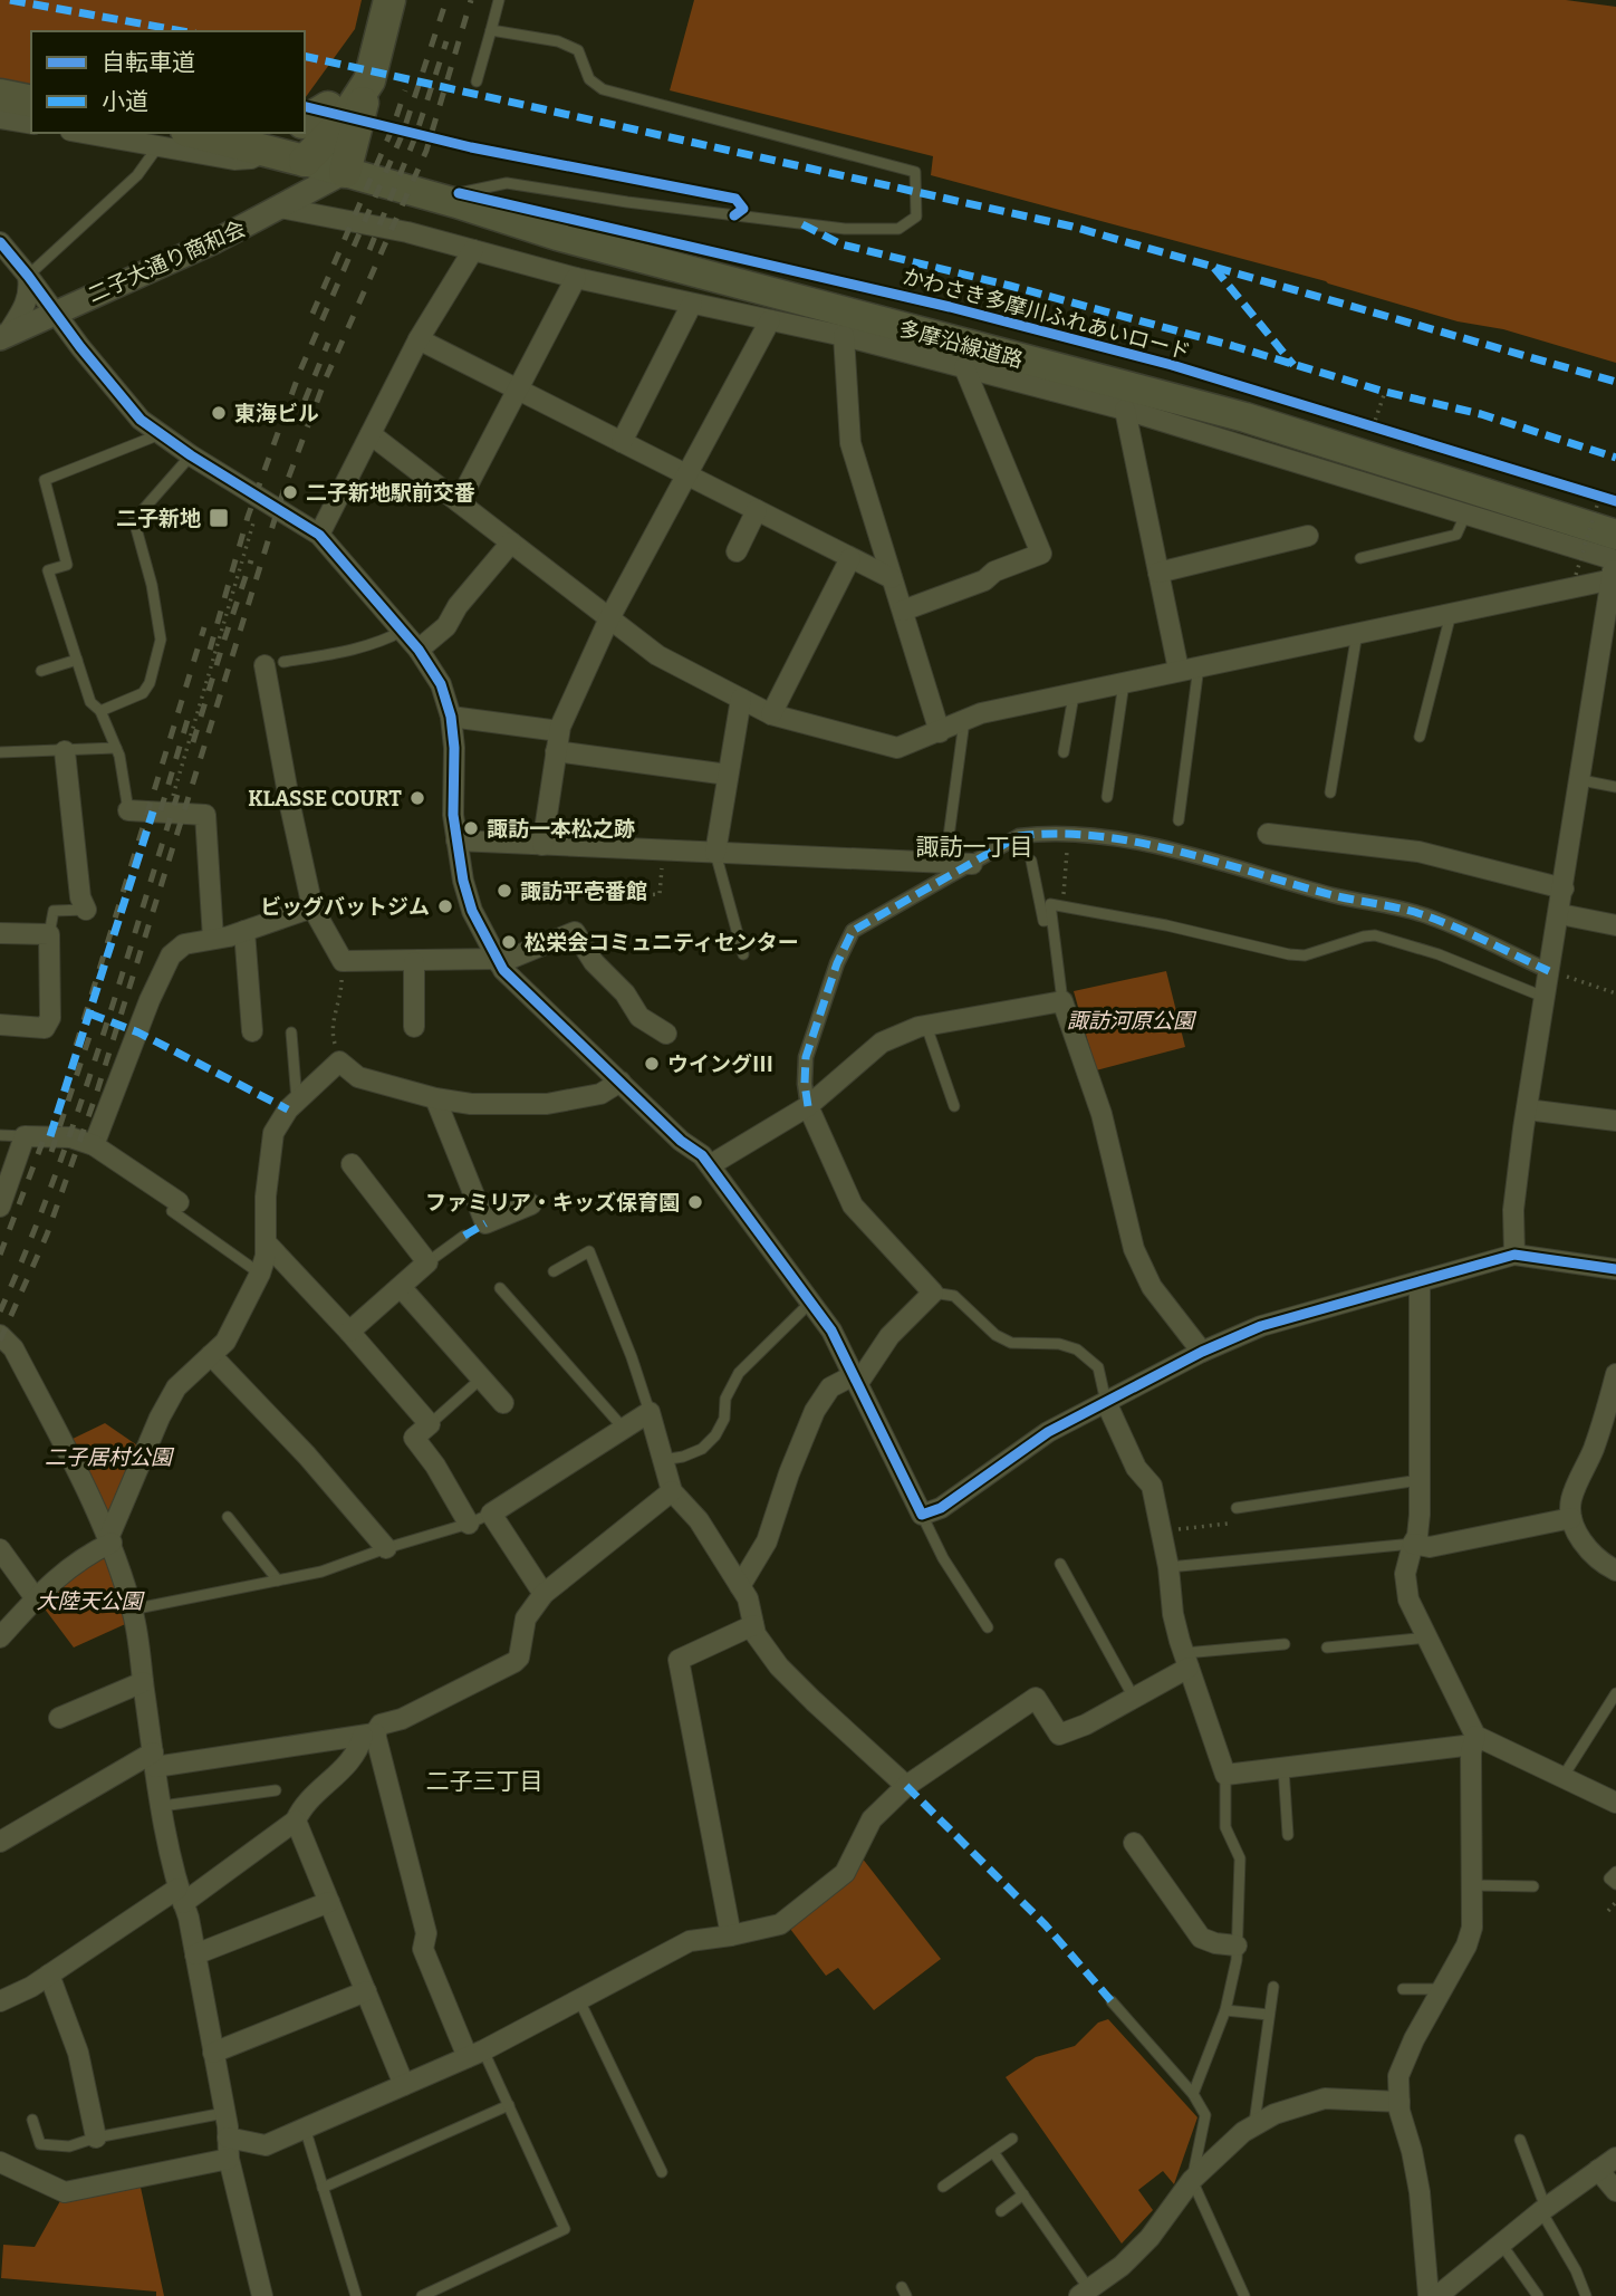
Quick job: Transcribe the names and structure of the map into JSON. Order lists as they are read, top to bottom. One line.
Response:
{"streets":{"main road":["多摩沿線道路"],"street":["二子大通り商和会"],"cycle path":["かわさき多摩川ふれあいロード"]},"crossings":[["二子大通り商和会","多摩沿線道路"]],"districts":["諏訪一丁目","二子三丁目"],"parks":["諏訪河原公園","二子居村公園","大陸天公園"],"places":{"other":["東海ビル","二子新地駅前交番","KLASSE COURT","諏訪一本松之跡","諏訪平壱番館","ビッグバットジム","松栄会コミュニティセンター","ウイングⅢ","ファミリア・キッズ保育園"],"transit":["二子新地"]},"legend":["自転車道","小道"]}
